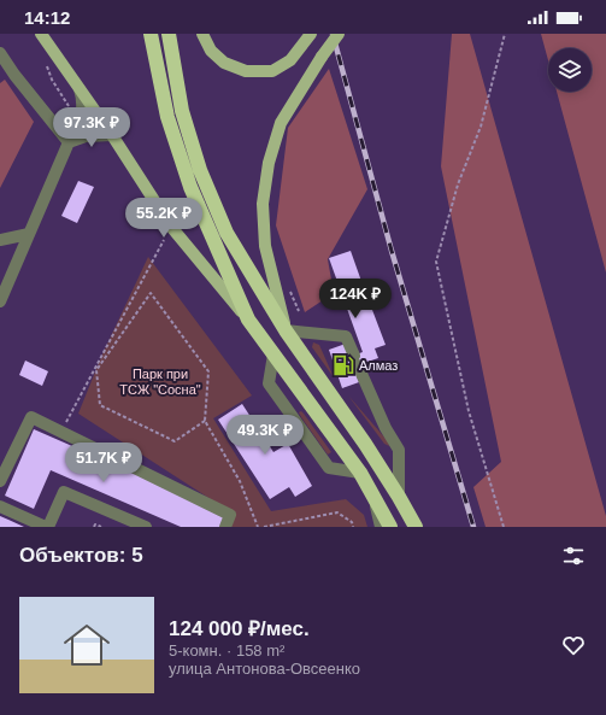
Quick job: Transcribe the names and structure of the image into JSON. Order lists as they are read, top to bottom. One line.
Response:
{"parks":["Парк при ТСЖ \"Сосна\""],"places":{"fuel station":["Алмаз"]},"page":{"status":"14:12","price":["97.3K ₽","55.2K ₽","124K ₽","49.3K ₽","51.7K ₽"],"heading":"Объектов: 5","list":[{"name":"124 000 ₽/мес.","note":"5-комн. · 158 m² · улица Антонова-Овсеенко"}]}}
